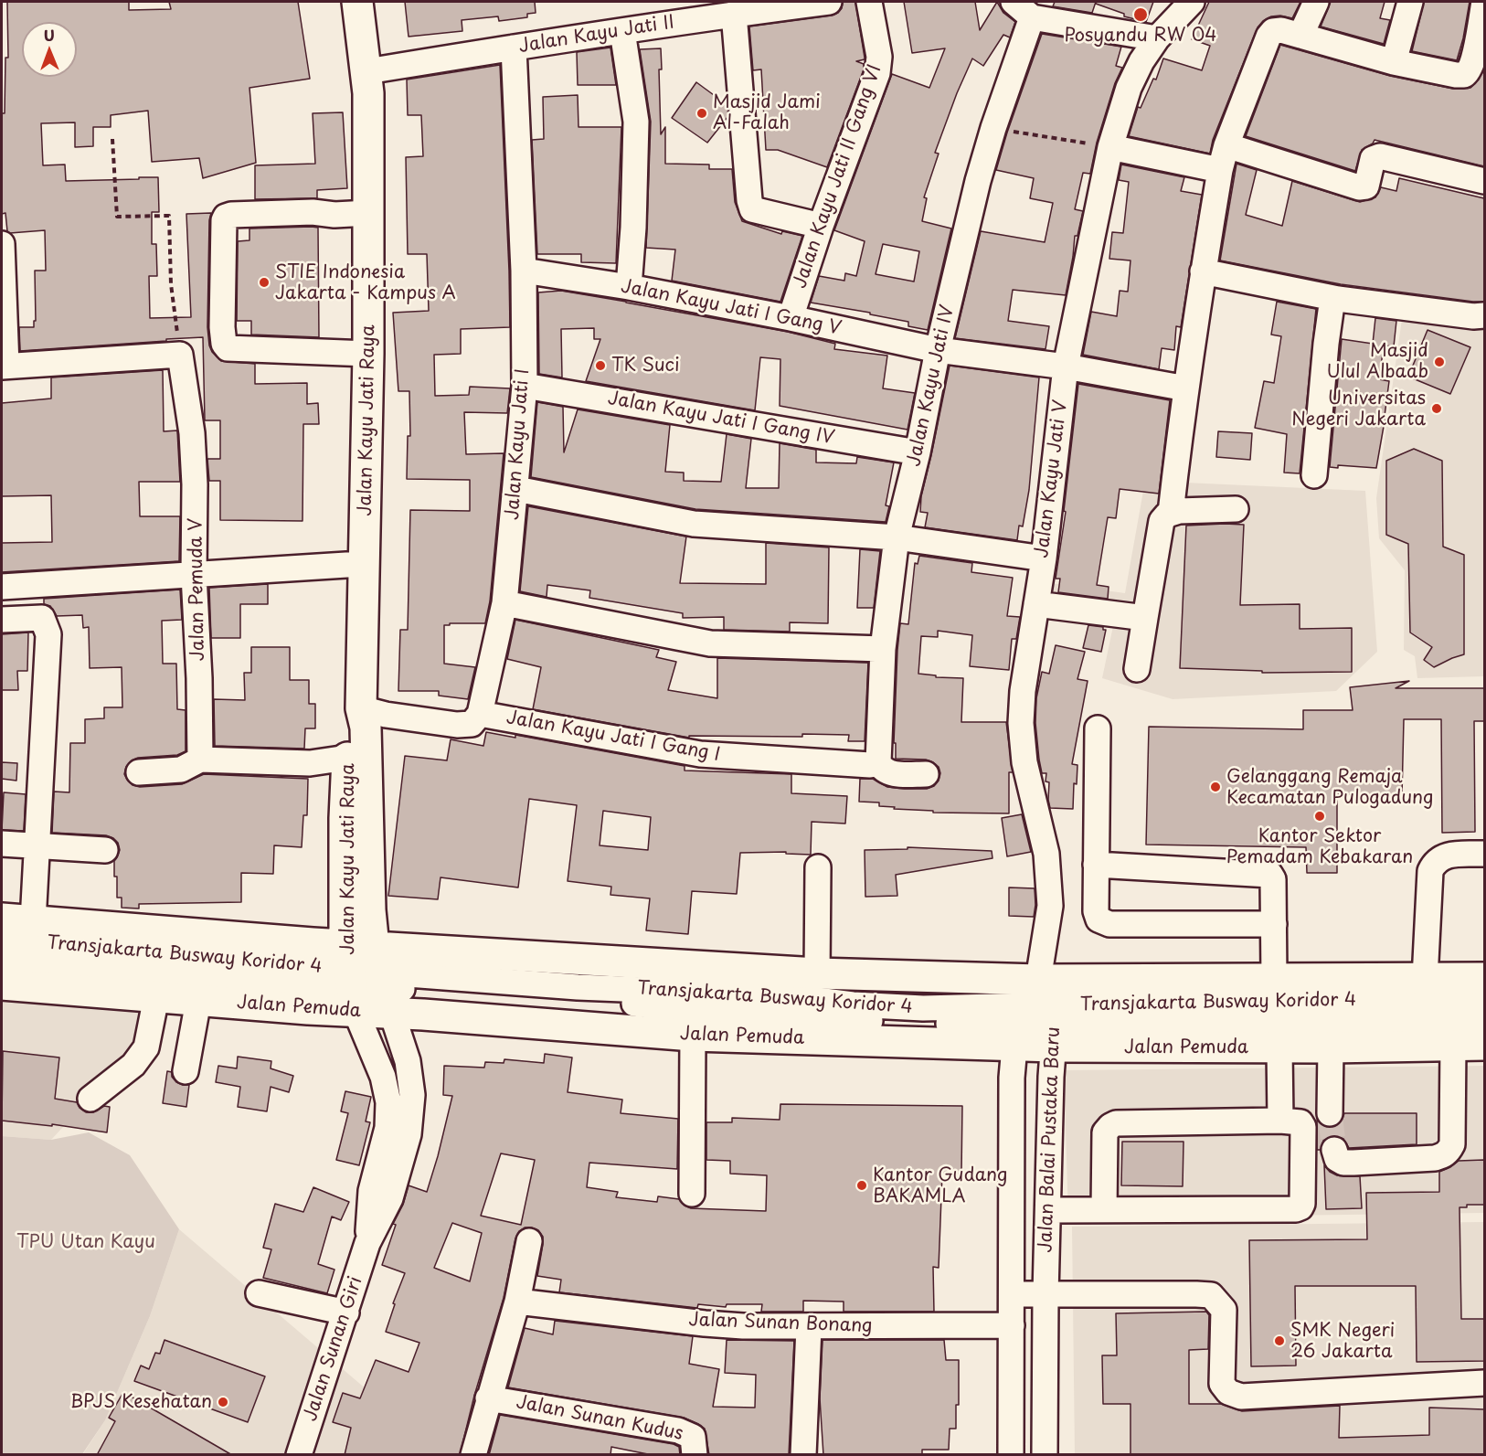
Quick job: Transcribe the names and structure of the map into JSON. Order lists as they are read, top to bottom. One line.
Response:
{"streets":{"main road":["Jalan Kayu Jati Raya","Jalan Pemuda"],"street":["Jalan Kayu Jati II","Jalan Kayu Jati II Gang VI","Jalan Kayu Jati I Gang V","Jalan Kayu Jati IV","Jalan Kayu Jati I Gang IV","Jalan Kayu Jati I","Jalan Kayu Jati V","Jalan Pemuda V","Jalan Kayu Jati I Gang I","Transjakarta Busway Koridor 4","Jalan Balai Pustaka Baru","Jalan Sunan Bonang","Jalan Sunan Giri","Jalan Sunan Kudus"]},"crossings":[["Jalan Kayu Jati II","Jalan Kayu Jati Raya"],["Jalan Kayu Jati II","Jalan Kayu Jati I"],["Jalan Kayu Jati II Gang VI","Jalan Kayu Jati I Gang V"],["Jalan Kayu Jati I Gang V","Jalan Kayu Jati IV"],["Jalan Kayu Jati I Gang V","Jalan Kayu Jati I"],["Jalan Kayu Jati I Gang V","Jalan Kayu Jati V"],["Jalan Kayu Jati IV","Jalan Kayu Jati I Gang IV"],["Jalan Kayu Jati IV","Jalan Kayu Jati V"],["Jalan Kayu Jati IV","Jalan Kayu Jati I Gang I"],["Jalan Kayu Jati I Gang IV","Jalan Kayu Jati I"],["Jalan Kayu Jati Raya","Transjakarta Busway Koridor 4"],["Jalan Kayu Jati Raya","Jalan Pemuda"],["Jalan Kayu Jati Raya","Jalan Sunan Giri"],["Jalan Kayu Jati I","Jalan Kayu Jati I Gang I"],["Jalan Kayu Jati V","Transjakarta Busway Koridor 4"],["Jalan Kayu Jati V","Jalan Pemuda"],["Jalan Kayu Jati V","Jalan Balai Pustaka Baru"],["Transjakarta Busway Koridor 4","Jalan Pemuda"],["Transjakarta Busway Koridor 4","Jalan Balai Pustaka Baru"],["Transjakarta Busway Koridor 4","Jalan Sunan Giri"],["Jalan Pemuda","Jalan Balai Pustaka Baru"],["Jalan Pemuda","Jalan Sunan Giri"],["Jalan Balai Pustaka Baru","Jalan Sunan Bonang"]],"parks":["TPU Utan Kayu"],"places":["Posyandu RW 04","Masjid Jami Al-Falah","STIE Indonesia Jakarta - Kampus A","Masjid Ulul Albaab","TK Suci","Universitas Negeri Jakarta","Gelanggang Remaja Kecamatan Pulogadung","Kantor Sektor Pemadam Kebakaran","Kantor Gudang BAKAMLA","SMK Negeri 26 Jakarta","BPJS Kesehatan"],"north":"top"}
